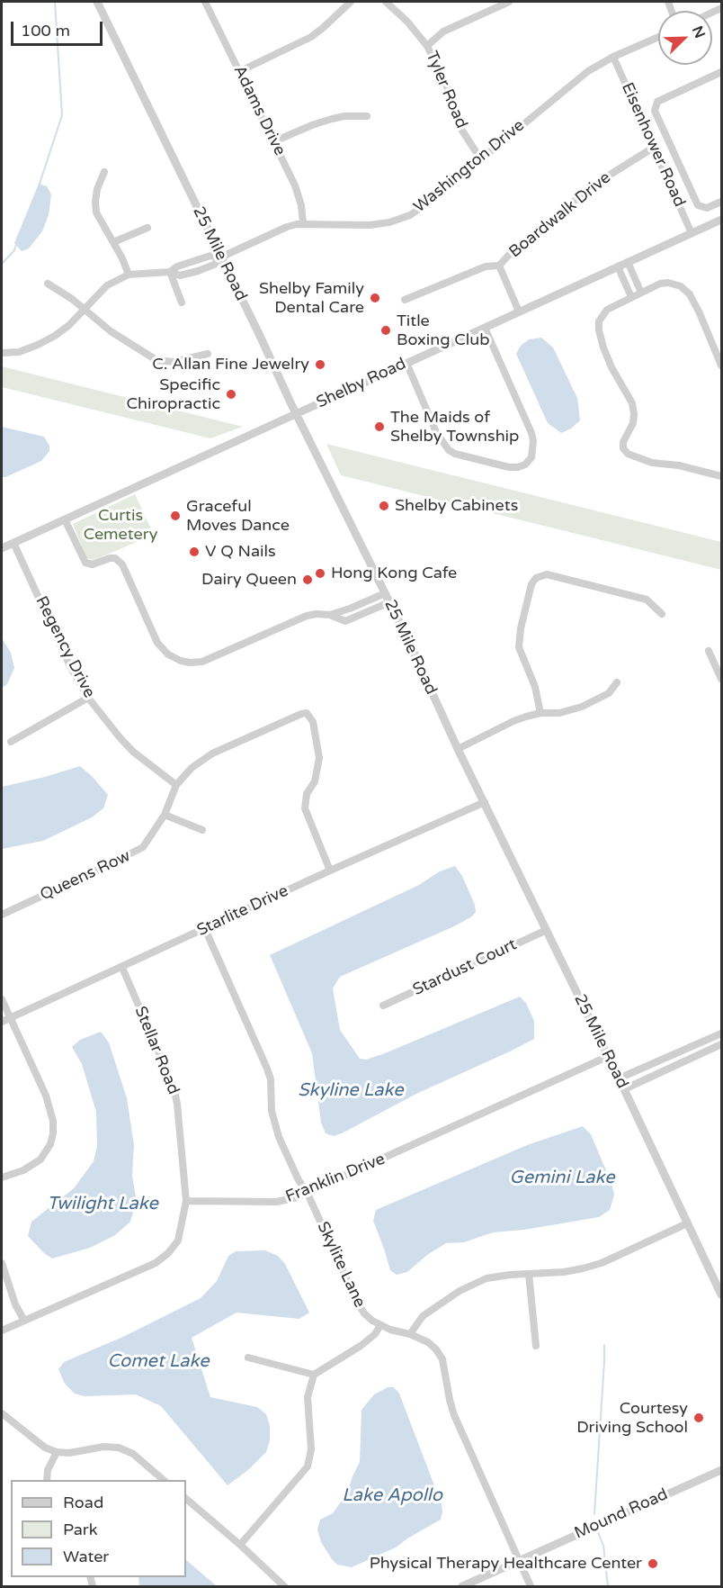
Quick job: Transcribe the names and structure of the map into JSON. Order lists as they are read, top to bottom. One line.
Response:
{"streets":{"street":["Tyler Road","Adams Drive","Eisenhower Road","Washington Drive","Boardwalk Drive","25 Mile Road","Shelby Road","Regency Drive","Queens Row","Starlite Drive","Stardust Court","Stellar Road","Franklin Drive","Skylite Lane","Mound Road"]},"crossings":[["Tyler Road","Washington Drive"],["Adams Drive","Washington Drive"],["Eisenhower Road","Washington Drive"],["Eisenhower Road","Boardwalk Drive"],["Eisenhower Road","Shelby Road"],["Washington Drive","25 Mile Road"],["25 Mile Road","Shelby Road"],["25 Mile Road","Starlite Drive"],["25 Mile Road","Stardust Court"],["25 Mile Road","Franklin Drive"],["Shelby Road","Regency Drive"],["Regency Drive","Queens Row"],["Queens Row","Starlite Drive"],["Starlite Drive","Stellar Road"],["Starlite Drive","Skylite Lane"],["Stellar Road","Franklin Drive"],["Franklin Drive","Skylite Lane"],["Skylite Lane","Mound Road"]],"water":["Skyline Lake","Gemini Lake","Twilight Lake","Comet Lake","Lake Apollo"],"parks":["Curtis Cemetery"],"places":["Shelby Family Dental Care","Title Boxing Club","C. Allan Fine Jewelry","Specific Chiropractic","The Maids of Shelby Township","Shelby Cabinets","Graceful Moves Dance","V Q Nails","Hong Kong Cafe","Dairy Queen","Courtesy Driving School","Physical Therapy Healthcare Center"],"legend":["Road","Park","Water"],"scale_bar":"100 m","north":"top right"}
